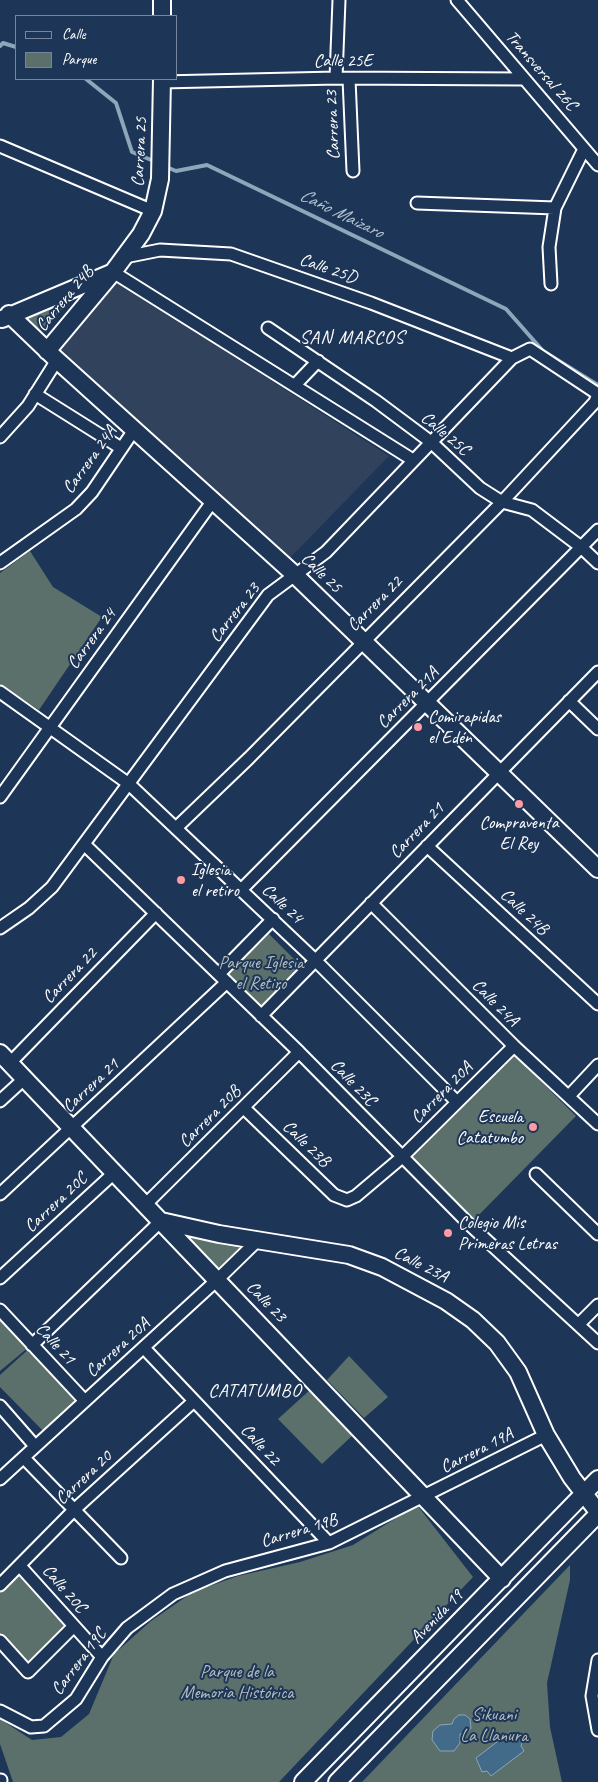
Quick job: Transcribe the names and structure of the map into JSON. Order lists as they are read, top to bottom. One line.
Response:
{"streets":{"street":["Calle 25E","Transversal 26C","Carrera 23","Carrera 25","Calle 25D","Carrera 24B","Calle 25C","Carrera 24A","Calle 25","Carrera 22","Carrera 24","Carrera 21A","Carrera 21","Calle 24","Calle 24B","Calle 24A","Calle 23C","Carrera 20A","Carrera 20B","Calle 23B","Carrera 20C","Calle 23A","Calle 23","Calle 21","Calle 22","Carrera 19A","Carrera 20","Carrera 19B","Calle 20C","Avenida 19","Carrera 19C"]},"crossings":[["Calle 25E","Transversal 26C"],["Calle 25E","Carrera 23"],["Carrera 23","Calle 25D"],["Carrera 23","Calle 25C"],["Carrera 23","Calle 25"],["Carrera 23","Carrera 22"],["Carrera 23","Calle 24"],["Carrera 23","Calle 23C"],["Carrera 25","Calle 25D"],["Carrera 25","Carrera 24B"],["Carrera 24B","Calle 25"],["Calle 25C","Carrera 22"],["Calle 25C","Carrera 21A"],["Carrera 24A","Calle 25"],["Calle 25","Carrera 22"],["Calle 25","Carrera 24"],["Calle 25","Carrera 21A"],["Calle 25","Carrera 21"],["Carrera 22","Calle 24"],["Carrera 22","Calle 23C"],["Carrera 22","Calle 23"],["Carrera 24","Calle 24"],["Carrera 21A","Calle 24"],["Carrera 21","Calle 24"],["Carrera 21","Calle 24B"],["Carrera 21","Calle 24A"],["Carrera 21","Calle 23C"],["Carrera 21","Calle 23"],["Calle 24","Carrera 20A"],["Calle 24A","Carrera 20A"],["Calle 23C","Carrera 20A"],["Calle 23C","Carrera 20B"],["Carrera 20A","Calle 23B"],["Carrera 20A","Calle 23A"],["Carrera 20A","Calle 23"],["Carrera 20A","Calle 21"],["Carrera 20A","Calle 22"],["Carrera 20B","Calle 23B"],["Carrera 20B","Calle 23"],["Carrera 20C","Calle 23"],["Calle 23A","Calle 23"],["Calle 23A","Carrera 19A"],["Calle 23A","Avenida 19"],["Calle 23","Carrera 19A"],["Calle 23","Carrera 19B"],["Calle 23","Avenida 19"],["Calle 22","Carrera 20"],["Calle 22","Carrera 19B"],["Carrera 19A","Carrera 19B"],["Carrera 20","Calle 20C"],["Carrera 19B","Carrera 19C"],["Calle 20C","Carrera 19C"]],"districts":["SAN MARCOS","CATATUMBO"],"water":["Caño Maizaro"],"parks":["Parque Iglesia el Retiro","Parque de la Memoria Histórica","Sikuani La Llanura"],"places":["Comirapidas el Edén","Compraventa El Rey","Iglesia el retiro","Escuela Catatumbo","Colegio Mis Primeras Letras"],"legend":["Calle","Parque"]}
